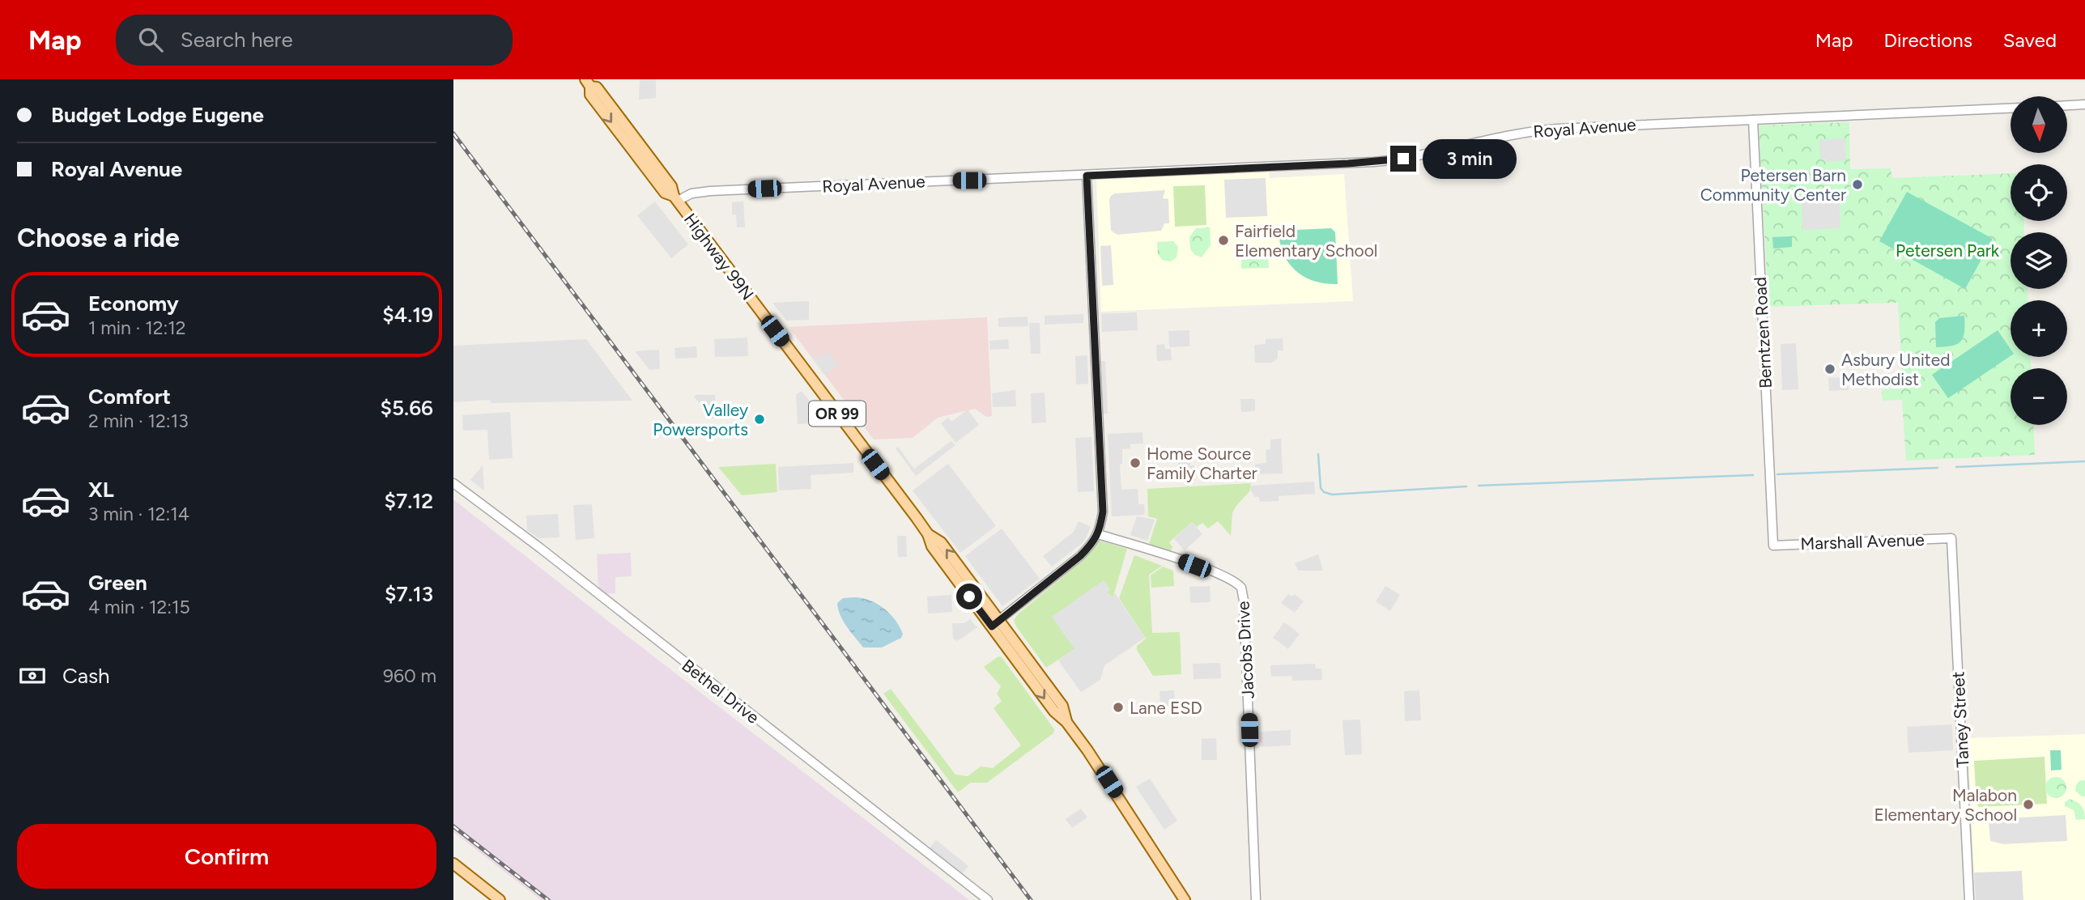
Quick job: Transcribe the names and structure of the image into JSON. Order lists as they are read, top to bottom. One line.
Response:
{"streets":{"main road":["Highway 99N","OR 99"],"street":["Royal Avenue","Berntzen Road","Marshall Avenue","Jacobs Drive","Bethel Drive","Taney Street"]},"crossings":[["Royal Avenue","Highway 99N"],["Royal Avenue","Berntzen Road"],["Berntzen Road","Marshall Avenue"],["Marshall Avenue","Taney Street"]],"parks":["Petersen Park"],"places":["Petersen Barn Community Center","Fairfield Elementary School","Asbury United Methodist","Valley Powersports","Home Source Family Charter","Lane ESD","Malabon Elementary School"],"north":"bottom","page":{"header":"Map","search":"Search here","nav":["Map","Directions","Saved"],"banner":["Budget Lodge Eugene","Royal Avenue"],"map_buttons":["+","−"],"bubble":"3 min","heading":"Choose a ride","list":[{"name":"Economy","note":"1 min · 12:12","value":"$4.19"},{"name":"Comfort","note":"2 min · 12:13","value":"$5.66"},{"name":"XL","note":"3 min · 12:14","value":"$7.12"},{"name":"Green","note":"4 min · 12:15","value":"$7.13"}],"pay":["Cash","960 m"],"buttons":"Confirm"}}
